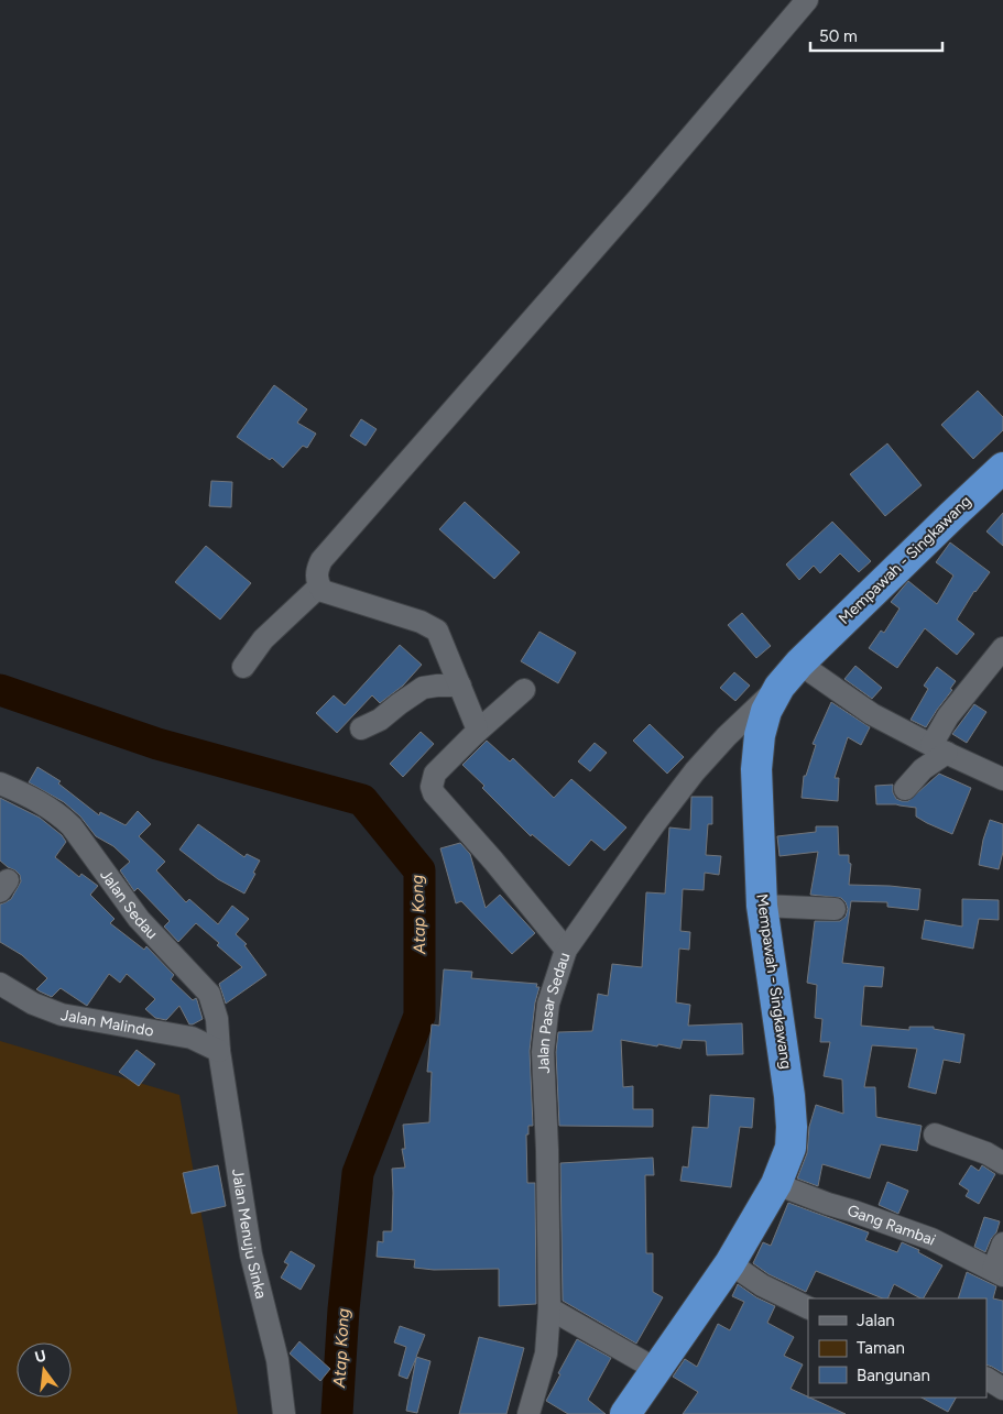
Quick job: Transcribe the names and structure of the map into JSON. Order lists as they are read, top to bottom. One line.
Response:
{"streets":{"highway":["Mempawah - Singkawang"],"street":["Jalan Sedau","Jalan Pasar Sedau","Jalan Malindo","Gang Rambai","Jalan Menuju Sinka"]},"crossings":[["Mempawah - Singkawang","Jalan Pasar Sedau"],["Mempawah - Singkawang","Gang Rambai"],["Jalan Sedau","Jalan Malindo"],["Jalan Sedau","Jalan Menuju Sinka"],["Jalan Malindo","Jalan Menuju Sinka"]],"water":["Atap Kong"],"legend":["Jalan","Taman","Bangunan"],"scale_bar":"50 m","north":"top"}
